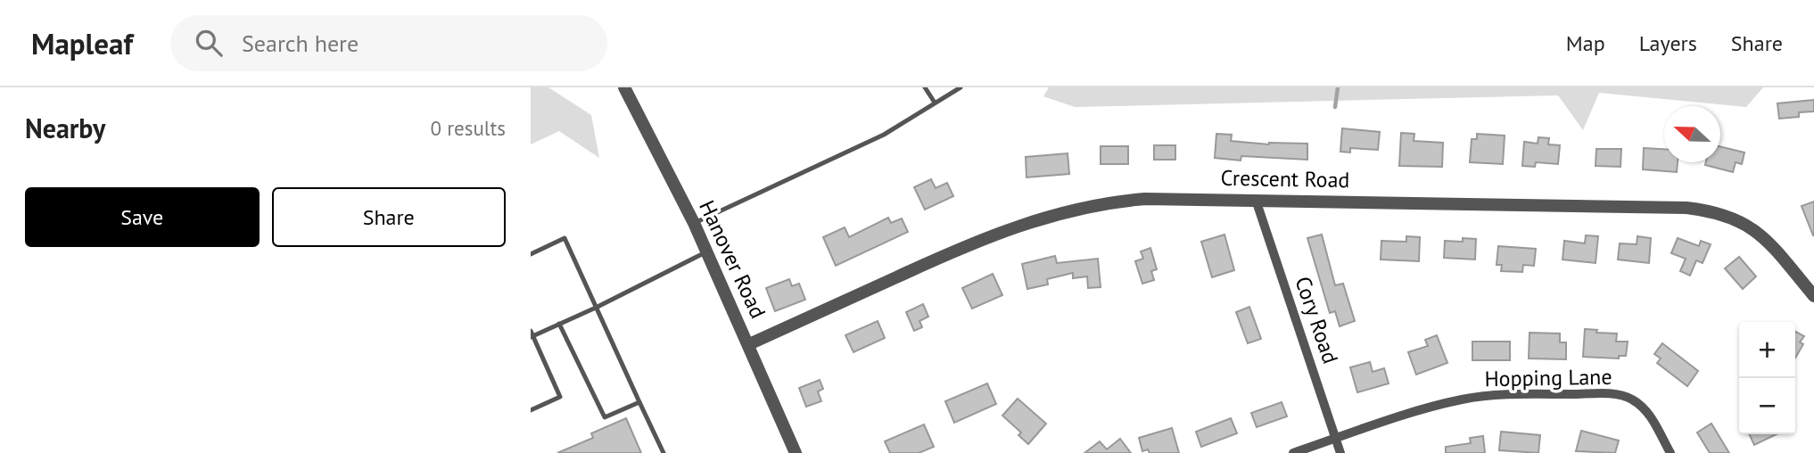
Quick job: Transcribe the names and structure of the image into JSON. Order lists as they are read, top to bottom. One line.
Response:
{"streets":{"street":["Crescent Road","Hanover Road","Cory Road","Hopping Lane"]},"crossings":[["Crescent Road","Hanover Road"],["Crescent Road","Cory Road"],["Cory Road","Hopping Lane"]],"north":"left","page":{"header":"Mapleaf","search":"Search here","nav":["Map","Layers","Share"],"heading":["Nearby","0 results"],"buttons":["Save","Share"],"map_buttons":["+","−"]}}
